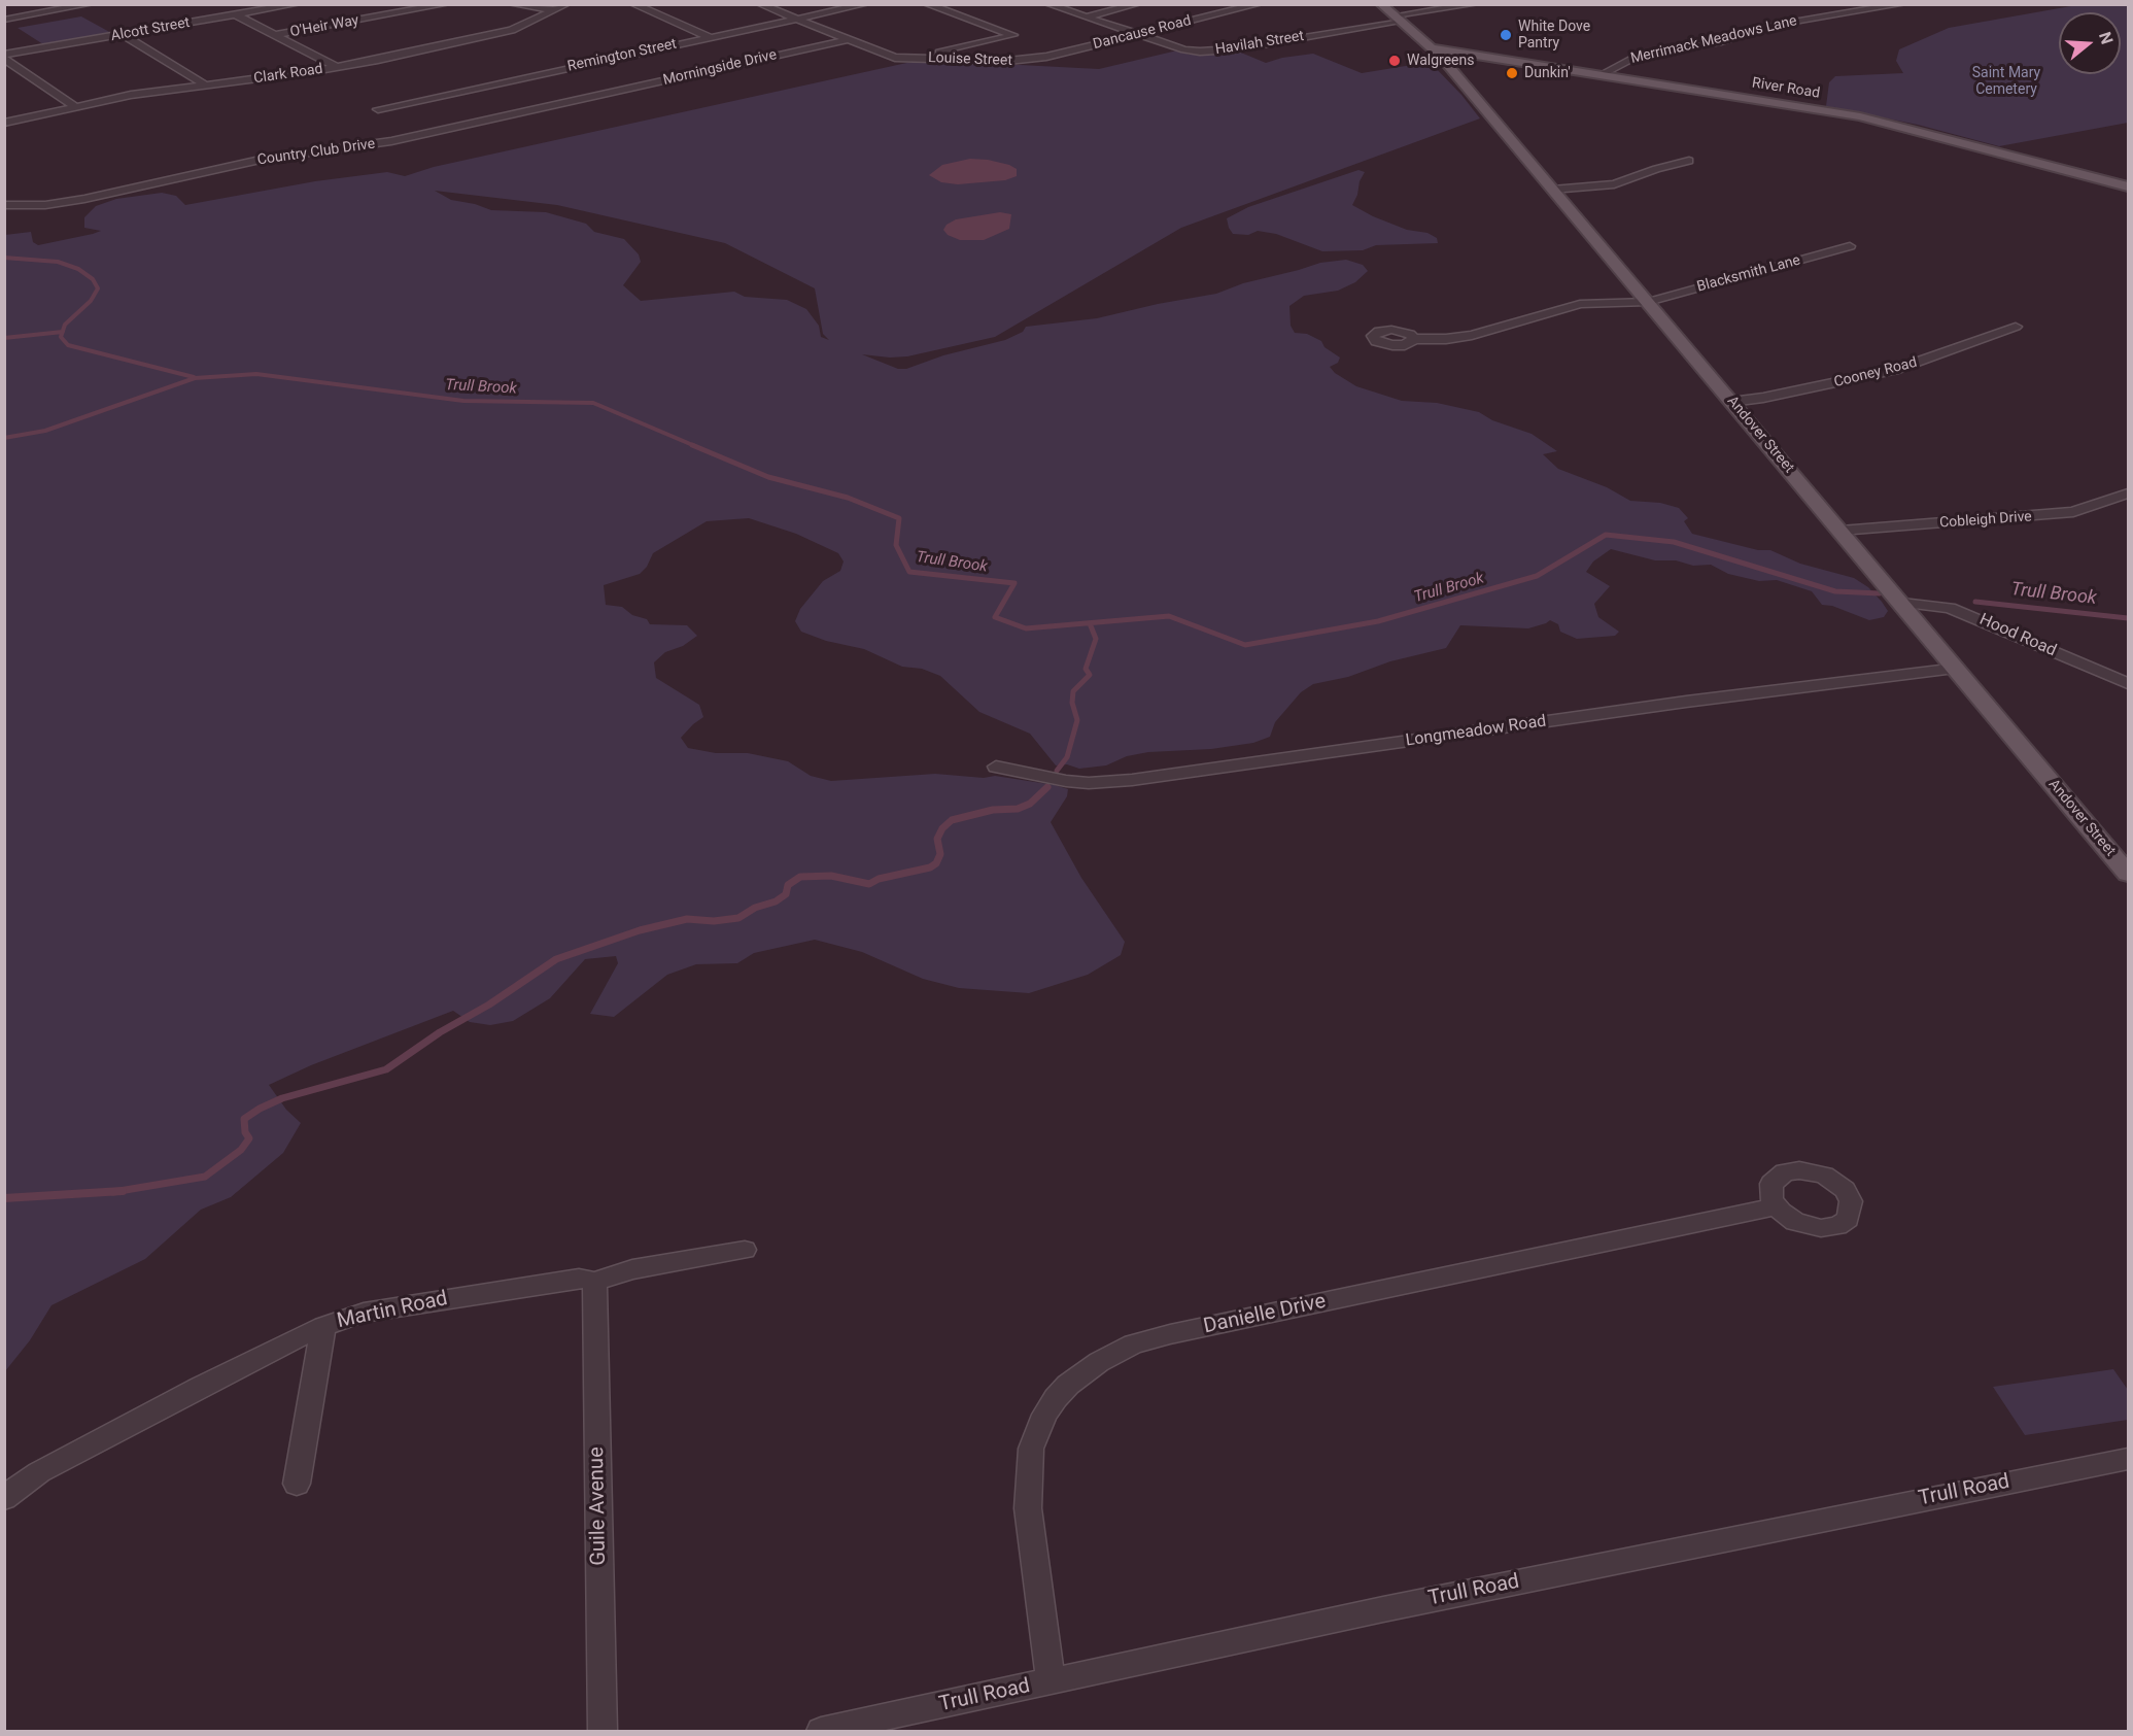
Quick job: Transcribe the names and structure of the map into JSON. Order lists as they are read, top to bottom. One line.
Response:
{"streets":{"main road":["River Road","Andover Street"],"street":["O'Heir Way","Alcott Street","Dancause Road","Merrimack Meadows Lane","Havilah Street","Remington Street","Louise Street","Morningside Drive","Clark Road","Country Club Drive","Blacksmith Lane","Cooney Road","Cobleigh Drive","Hood Road","Longmeadow Road","Martin Road","Danielle Drive","Trull Road","Guile Avenue"]},"crossings":[["Dancause Road","Havilah Street"],["Dancause Road","Louise Street"],["Merrimack Meadows Lane","River Road"],["Havilah Street","Andover Street"],["Morningside Drive","Country Club Drive"],["River Road","Andover Street"],["Blacksmith Lane","Andover Street"],["Cooney Road","Andover Street"],["Andover Street","Cobleigh Drive"],["Andover Street","Hood Road"],["Andover Street","Longmeadow Road"],["Martin Road","Guile Avenue"],["Danielle Drive","Trull Road"]],"water":["Trull Brook"],"parks":["Saint Mary Cemetery"],"places":["White Dove Pantry","Walgreens","Dunkin'"],"north":"right"}
